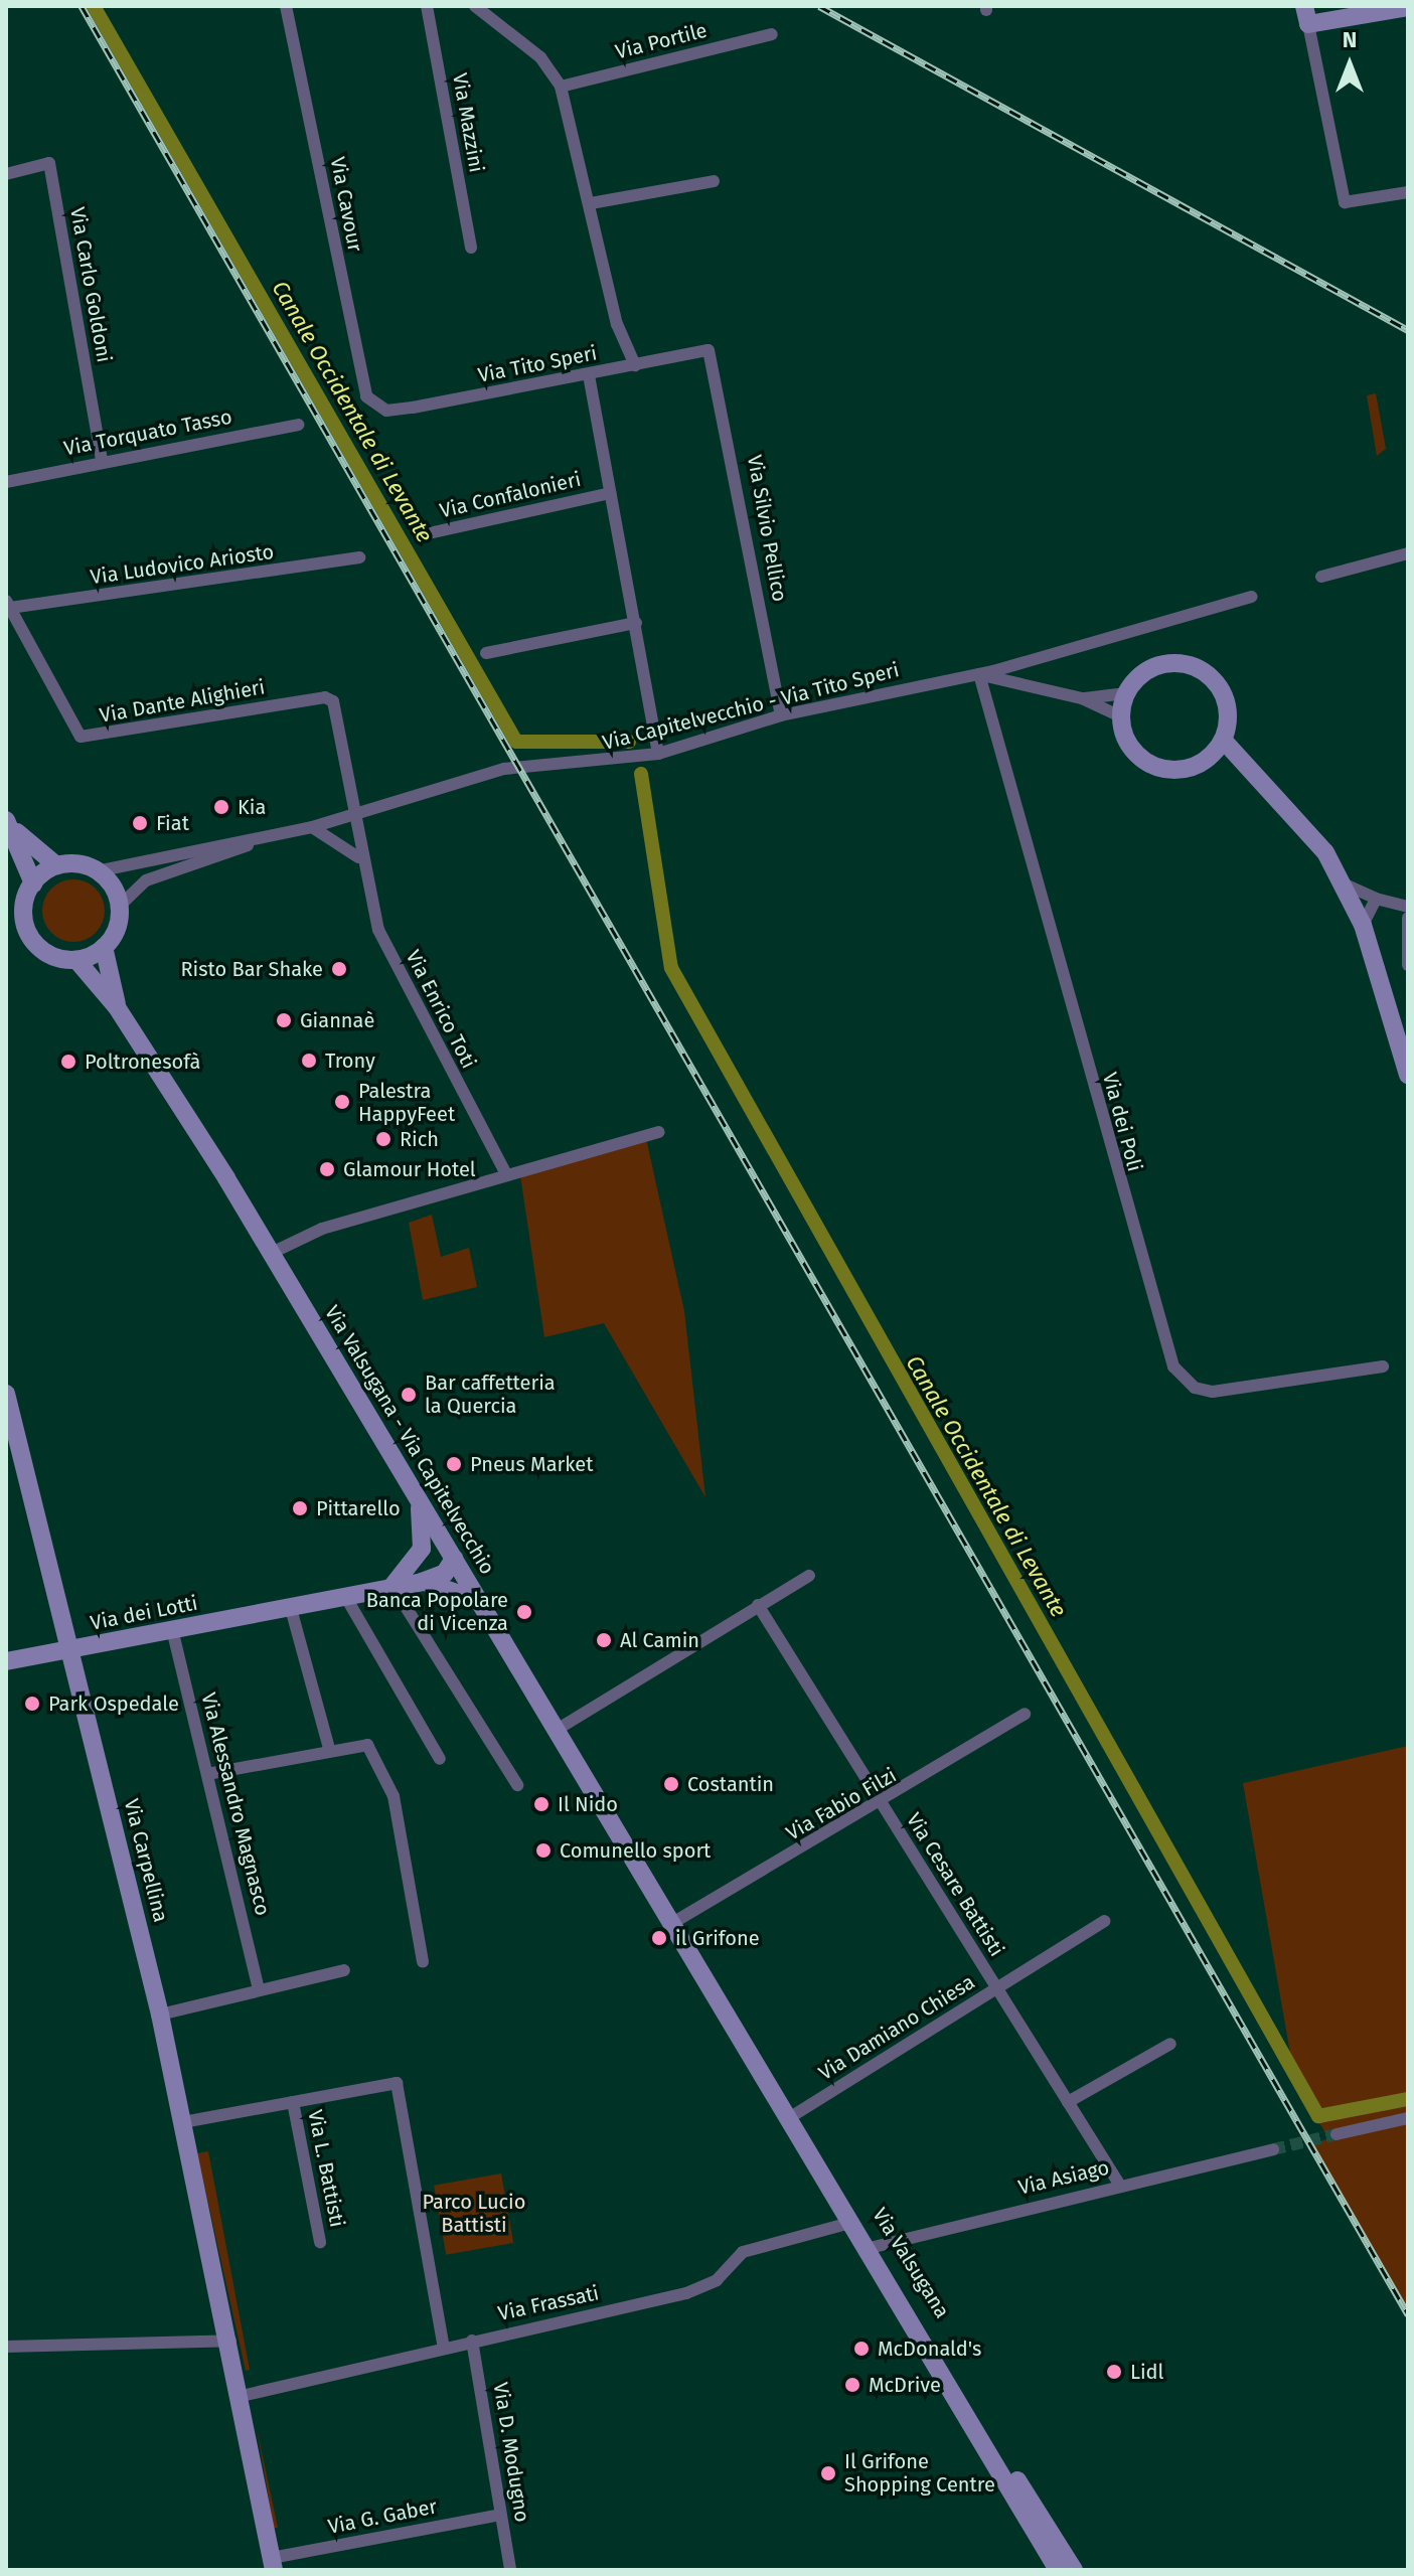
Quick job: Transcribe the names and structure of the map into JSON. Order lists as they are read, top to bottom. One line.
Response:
{"streets":{"main road":["Via Valsugana - Via Capitelvecchio","Via dei Lotti","Via Carpellina","Via Valsugana"],"street":["Via Portile","Via Mazzini","Via Cavour","Via Carlo Goldoni","Via Tito Speri","Via Torquato Tasso","Via Confalonieri","Via Silvio Pellico","Via Ludovico Ariosto","Via Dante Alighieri","Via Capitelvecchio - Via Tito Speri","Via Enrico Toti","Via dei Poli","Via Alessandro Magnasco","Via Fabio Filzi","Via Cesare Battisti","Via Damiano Chiesa","Via L. Battisti","Via Asiago","Via Frassati","Via D. Modugno","Via G. Gaber"]},"crossings":[["Via Cavour","Via Tito Speri"],["Via Carlo Goldoni","Via Torquato Tasso"],["Via Tito Speri","Via Confalonieri"],["Via Tito Speri","Via Silvio Pellico"],["Via Confalonieri","Via Capitelvecchio - Via Tito Speri"],["Via Silvio Pellico","Via Capitelvecchio - Via Tito Speri"],["Via Ludovico Ariosto","Via Dante Alighieri"],["Via Dante Alighieri","Via Capitelvecchio - Via Tito Speri"],["Via Dante Alighieri","Via Enrico Toti"],["Via Capitelvecchio - Via Tito Speri","Via Enrico Toti"],["Via Capitelvecchio - Via Tito Speri","Via dei Poli"],["Via Valsugana - Via Capitelvecchio","Via dei Lotti"],["Via Valsugana - Via Capitelvecchio","Via Fabio Filzi"],["Via Valsugana - Via Capitelvecchio","Via Damiano Chiesa"],["Via Valsugana - Via Capitelvecchio","Via Valsugana"],["Via dei Lotti","Via Alessandro Magnasco"],["Via dei Lotti","Via Carpellina"],["Via Fabio Filzi","Via Cesare Battisti"],["Via Carpellina","Via L. Battisti"],["Via Carpellina","Via Frassati"],["Via Carpellina","Via G. Gaber"],["Via Cesare Battisti","Via Damiano Chiesa"],["Via Cesare Battisti","Via Asiago"],["Via L. Battisti","Via Frassati"],["Via Asiago","Via Valsugana"],["Via Frassati","Via D. Modugno"],["Via D. Modugno","Via G. Gaber"]],"water":["Canale Occidentale di Levante"],"parks":["Parco Lucio Battisti"],"places":["Kia","Fiat","Risto Bar Shake","Giannaè","Trony","Poltronesofà","Palestra HappyFeet","Rich","Glamour Hotel","Bar caffetteria la Quercia","Pneus Market","Pittarello","Banca Popolare di Vicenza","Al Camin","Park Ospedale","Costantin","Il Nido","Comunello sport","il Grifone","McDonald's","Lidl","McDrive","Il Grifone Shopping Centre"],"north":"top"}
